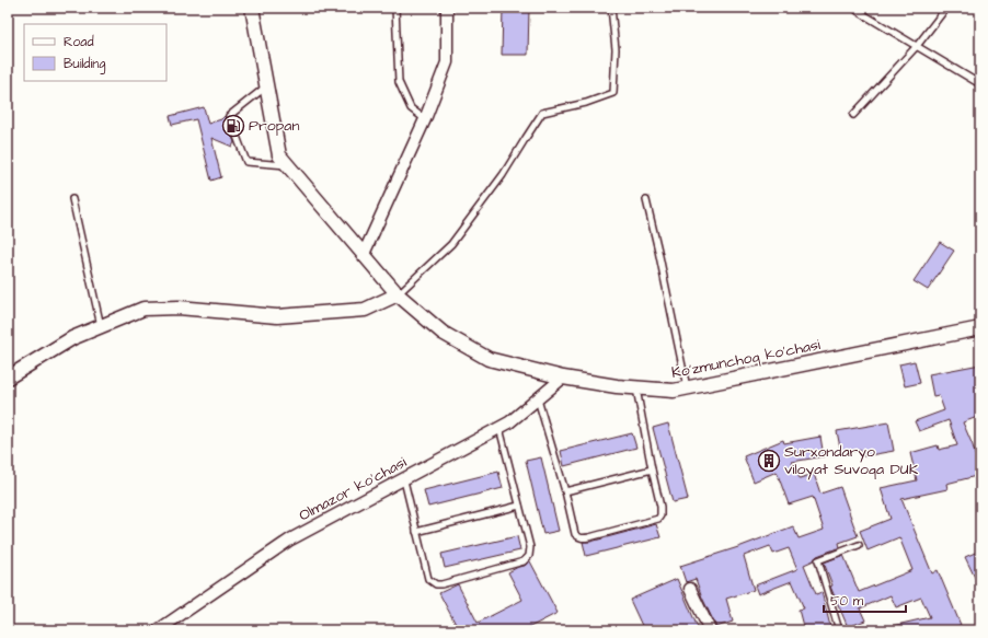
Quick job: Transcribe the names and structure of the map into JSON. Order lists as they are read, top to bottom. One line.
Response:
{"streets":{"street":["Ko'zmunchoq ko'chasi","Olmazor ko'chasi"]},"crossings":[["Ko'zmunchoq ko'chasi","Olmazor ko'chasi"]],"places":{"fuel station":["Propan"],"building":["Surxondaryo viloyat Suvoqa DUK"]},"legend":["Road","Building"],"scale_bar":"50 m"}
